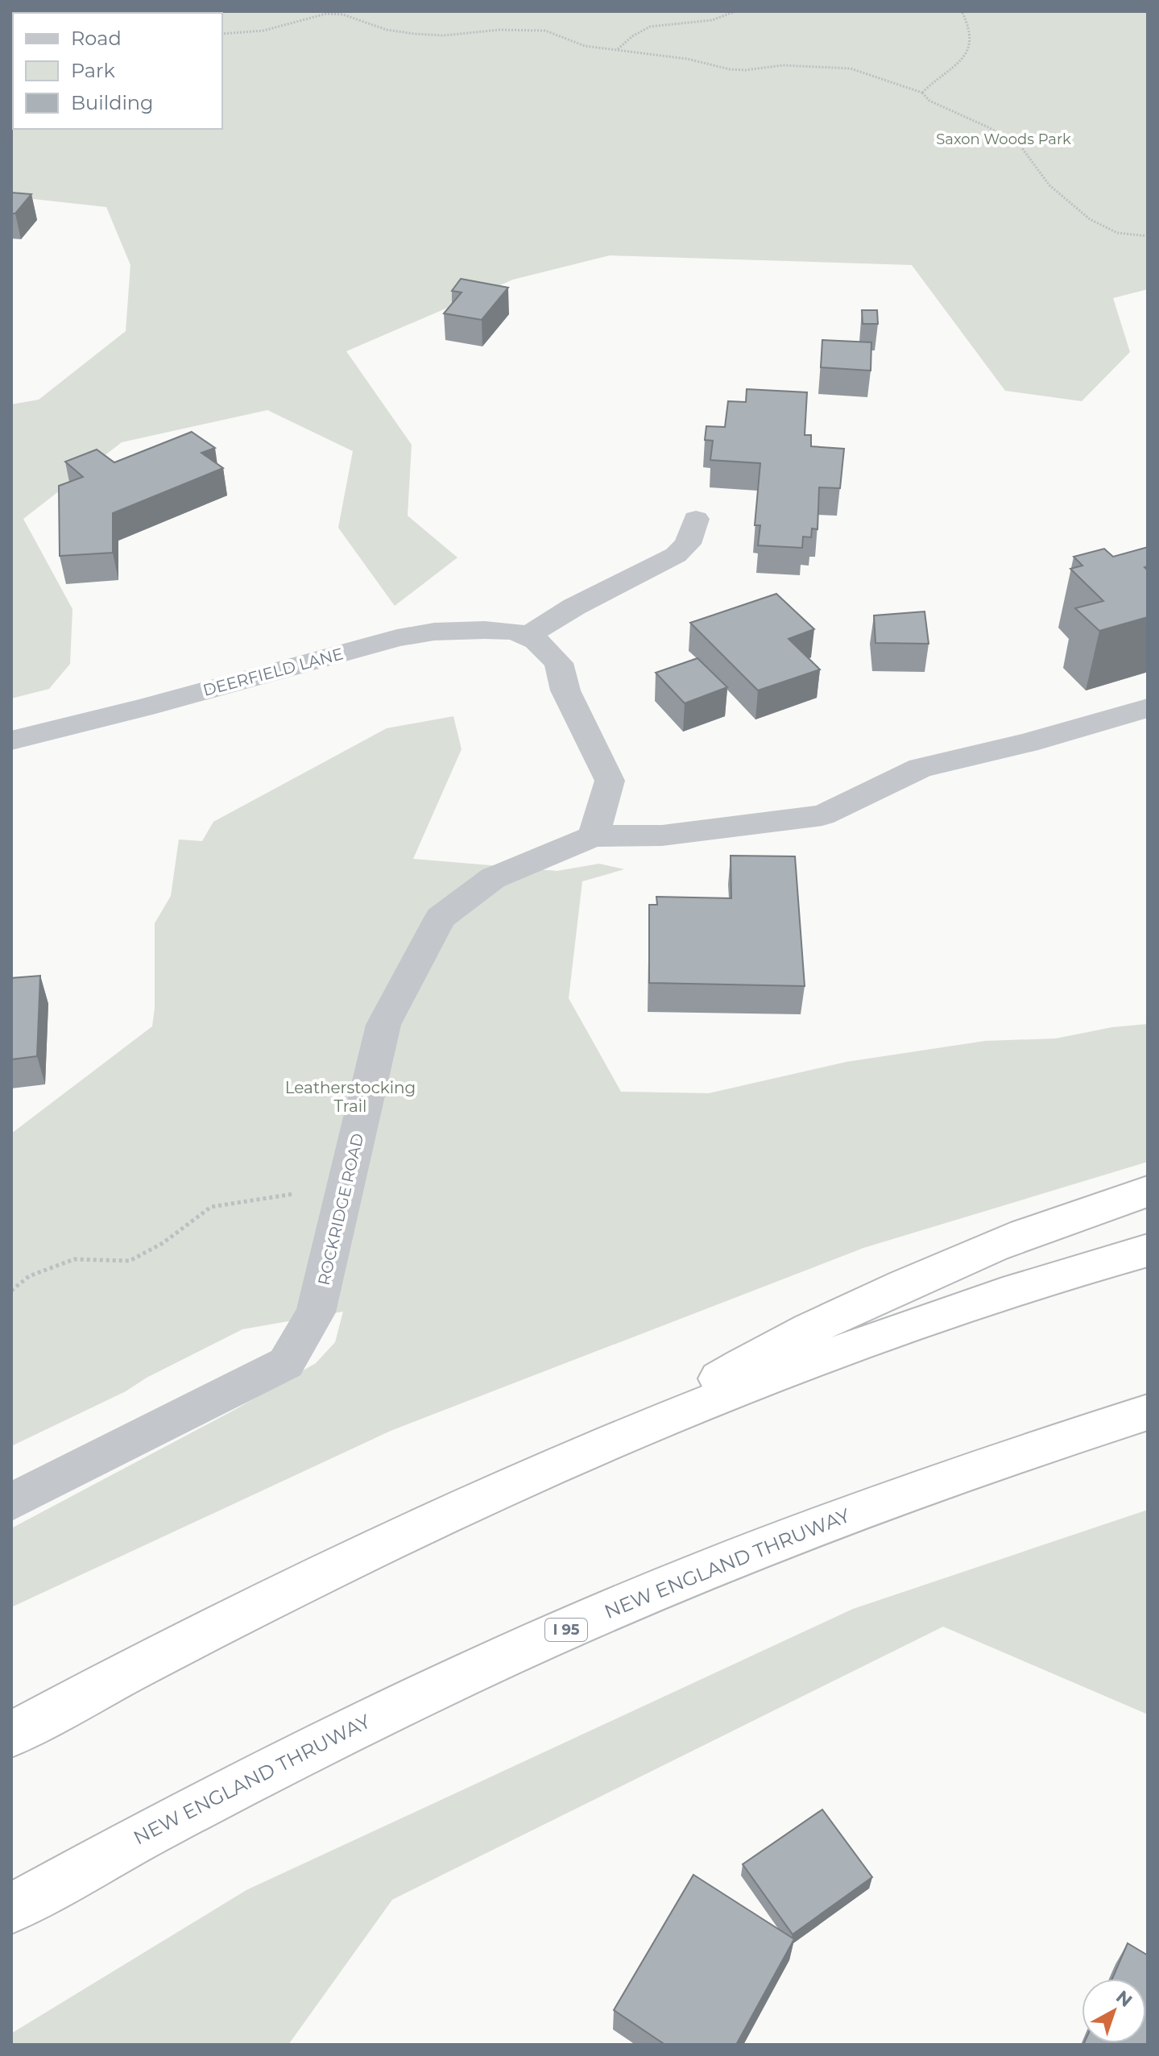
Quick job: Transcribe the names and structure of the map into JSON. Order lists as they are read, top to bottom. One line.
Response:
{"streets":{"highway":["NEW ENGLAND THRUWAY","I 95"],"street":["DEERFIELD LANE","ROCKRIDGE ROAD"]},"parks":["Saxon Woods Park","Leatherstocking Trail"],"legend":["Road","Park","Building"],"north":"top right"}
